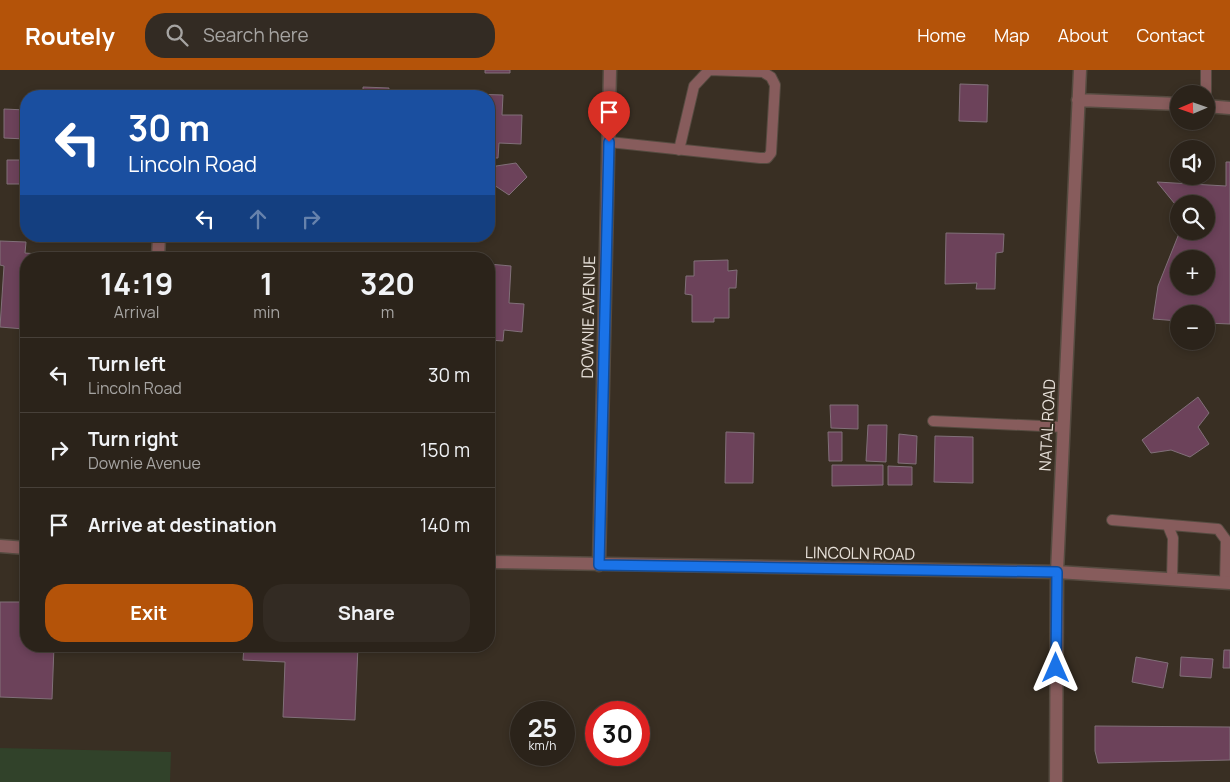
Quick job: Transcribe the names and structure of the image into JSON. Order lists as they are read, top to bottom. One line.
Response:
{"streets":{"street":["DOWNIE AVENUE","NATAL ROAD","LINCOLN ROAD"]},"crossings":[["DOWNIE AVENUE","LINCOLN ROAD"],["NATAL ROAD","LINCOLN ROAD"]],"north":"left","page":{"header":"Routely","search":"Search here","nav":["Home","Map","About","Contact"],"map_buttons":["+","−"],"turn":["30 m","Lincoln Road"],"eta":["14:19","Arrival","1","min","320","m"],"list":[{"name":"Turn left","note":"Lincoln Road","value":"30 m"},{"name":"Turn right","note":"Downie Avenue","value":"150 m"},{"name":"Arrive at destination","value":"140 m"}],"buttons":["Exit","Share"],"speed":"25 km/h","limit":"30"}}
